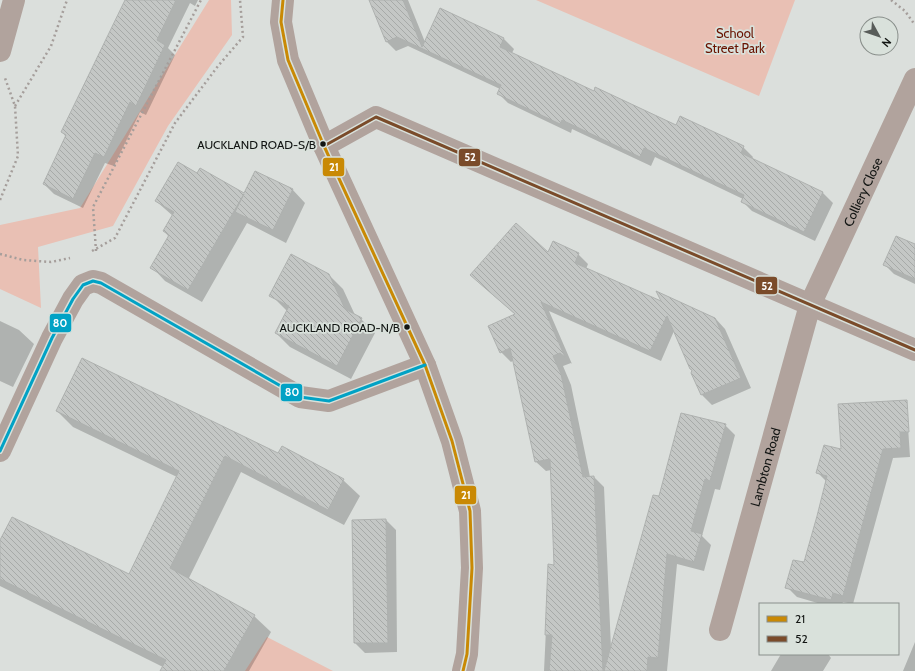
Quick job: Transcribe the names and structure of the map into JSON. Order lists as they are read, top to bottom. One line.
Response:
{"streets":{"street":["Colliery Close","Lambton Road"]},"crossings":[["Colliery Close","Lambton Road"]],"parks":["School Street Park"],"places":["AUCKLAND ROAD-S/B","AUCKLAND ROAD-N/B"],"lines":["transit line 21","transit line 52","transit line 80"],"legend":["21","52"],"north":"bottom right"}
